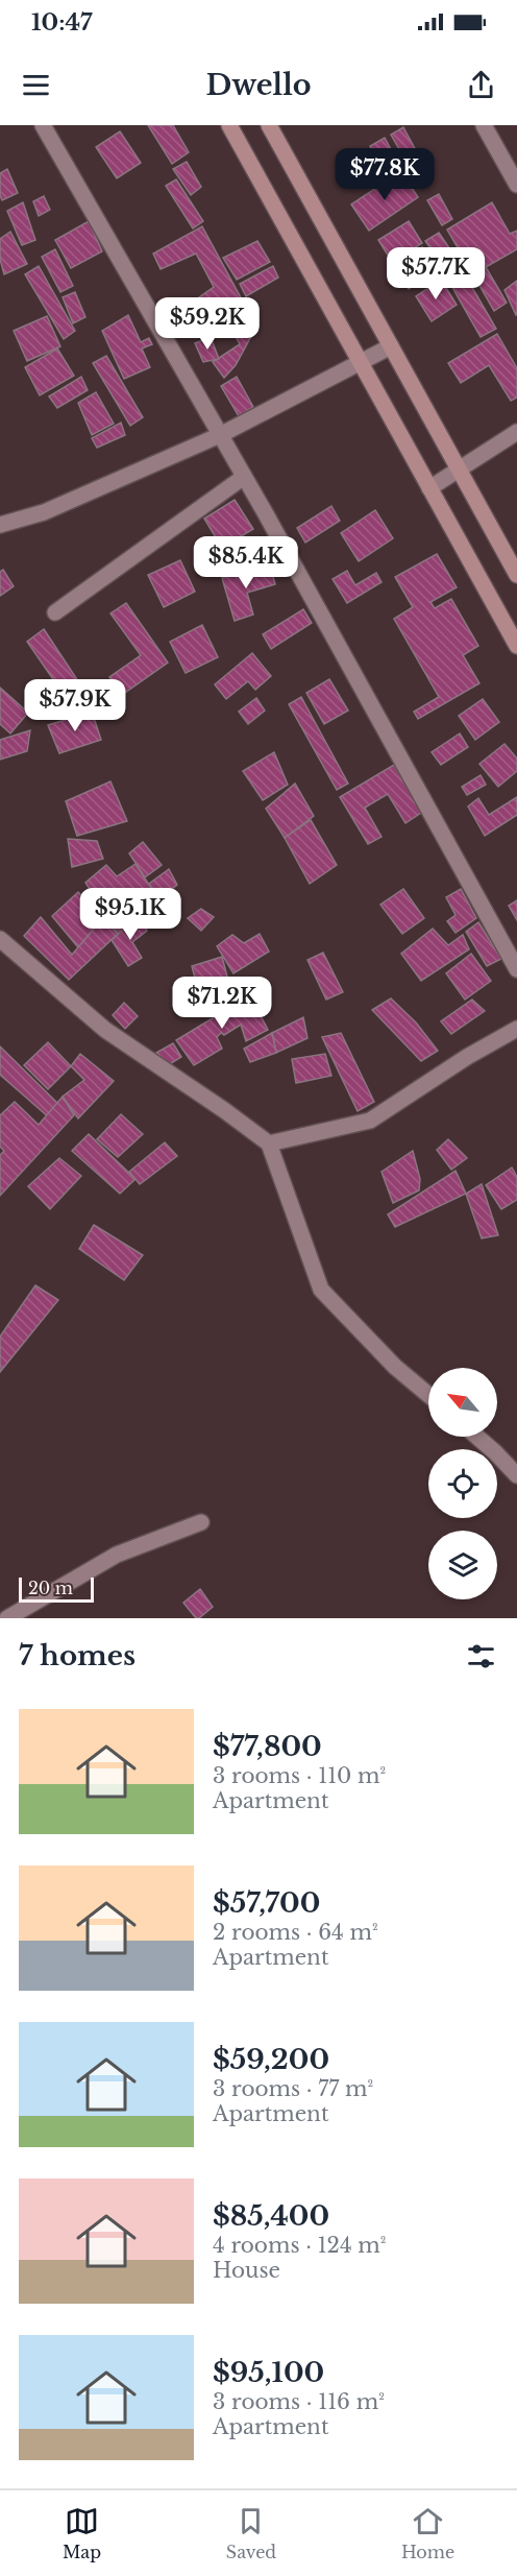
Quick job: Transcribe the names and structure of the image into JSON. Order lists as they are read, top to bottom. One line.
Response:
{"scale_bar":"20 m","north":"top left","page":{"status":"10:47","header":"Dwello","price":["$77.8K","$57.7K","$59.2K","$85.4K","$57.9K","$95.1K","$71.2K"],"scale":"20 m","heading":"7 homes","list":[{"name":"$77,800","note":"3 rooms · 110 m² · Apartment"},{"name":"$57,700","note":"2 rooms · 64 m² · Apartment"},{"name":"$59,200","note":"3 rooms · 77 m² · Apartment"},{"name":"$85,400","note":"4 rooms · 124 m² · House"},{"name":"$95,100","note":"3 rooms · 116 m² · Apartment"}],"tabs":["Map","Saved","Home"]}}
